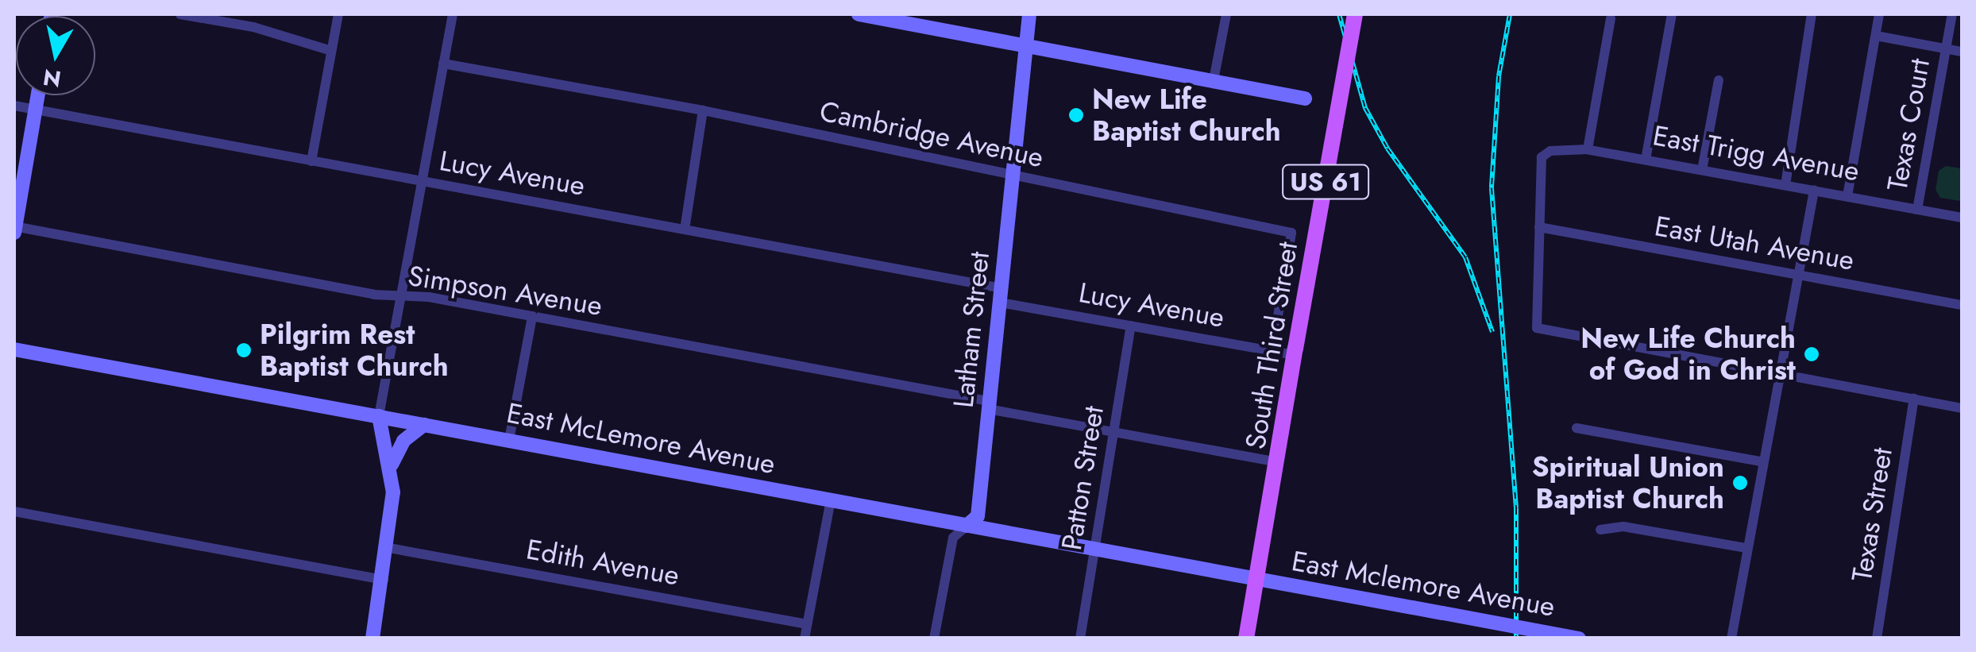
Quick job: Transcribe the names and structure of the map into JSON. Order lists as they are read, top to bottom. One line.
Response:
{"streets":{"main road":["US 61","Latham Street","South Third Street","East McLemore Avenue","East Mclemore Avenue"],"street":["Texas Court","Cambridge Avenue","East Trigg Avenue","Lucy Avenue","East Utah Avenue","Simpson Avenue","Patton Street","Texas Street","Edith Avenue"]},"crossings":[["Texas Court","East Trigg Avenue"],["Cambridge Avenue","Lucy Avenue"],["Cambridge Avenue","Latham Street"],["East Trigg Avenue","East Utah Avenue"],["Lucy Avenue","Latham Street"],["Lucy Avenue","South Third Street"],["Lucy Avenue","Patton Street"],["Simpson Avenue","Latham Street"],["Simpson Avenue","South Third Street"],["Simpson Avenue","Patton Street"],["Latham Street","East McLemore Avenue"],["South Third Street","East McLemore Avenue"],["South Third Street","East Mclemore Avenue"],["East McLemore Avenue","Patton Street"],["East McLemore Avenue","East Mclemore Avenue"]],"places":["New Life Baptist Church","Pilgrim Rest Baptist Church","New Life Church of God in Christ","Spiritual Union Baptist Church"],"north":"bottom"}
